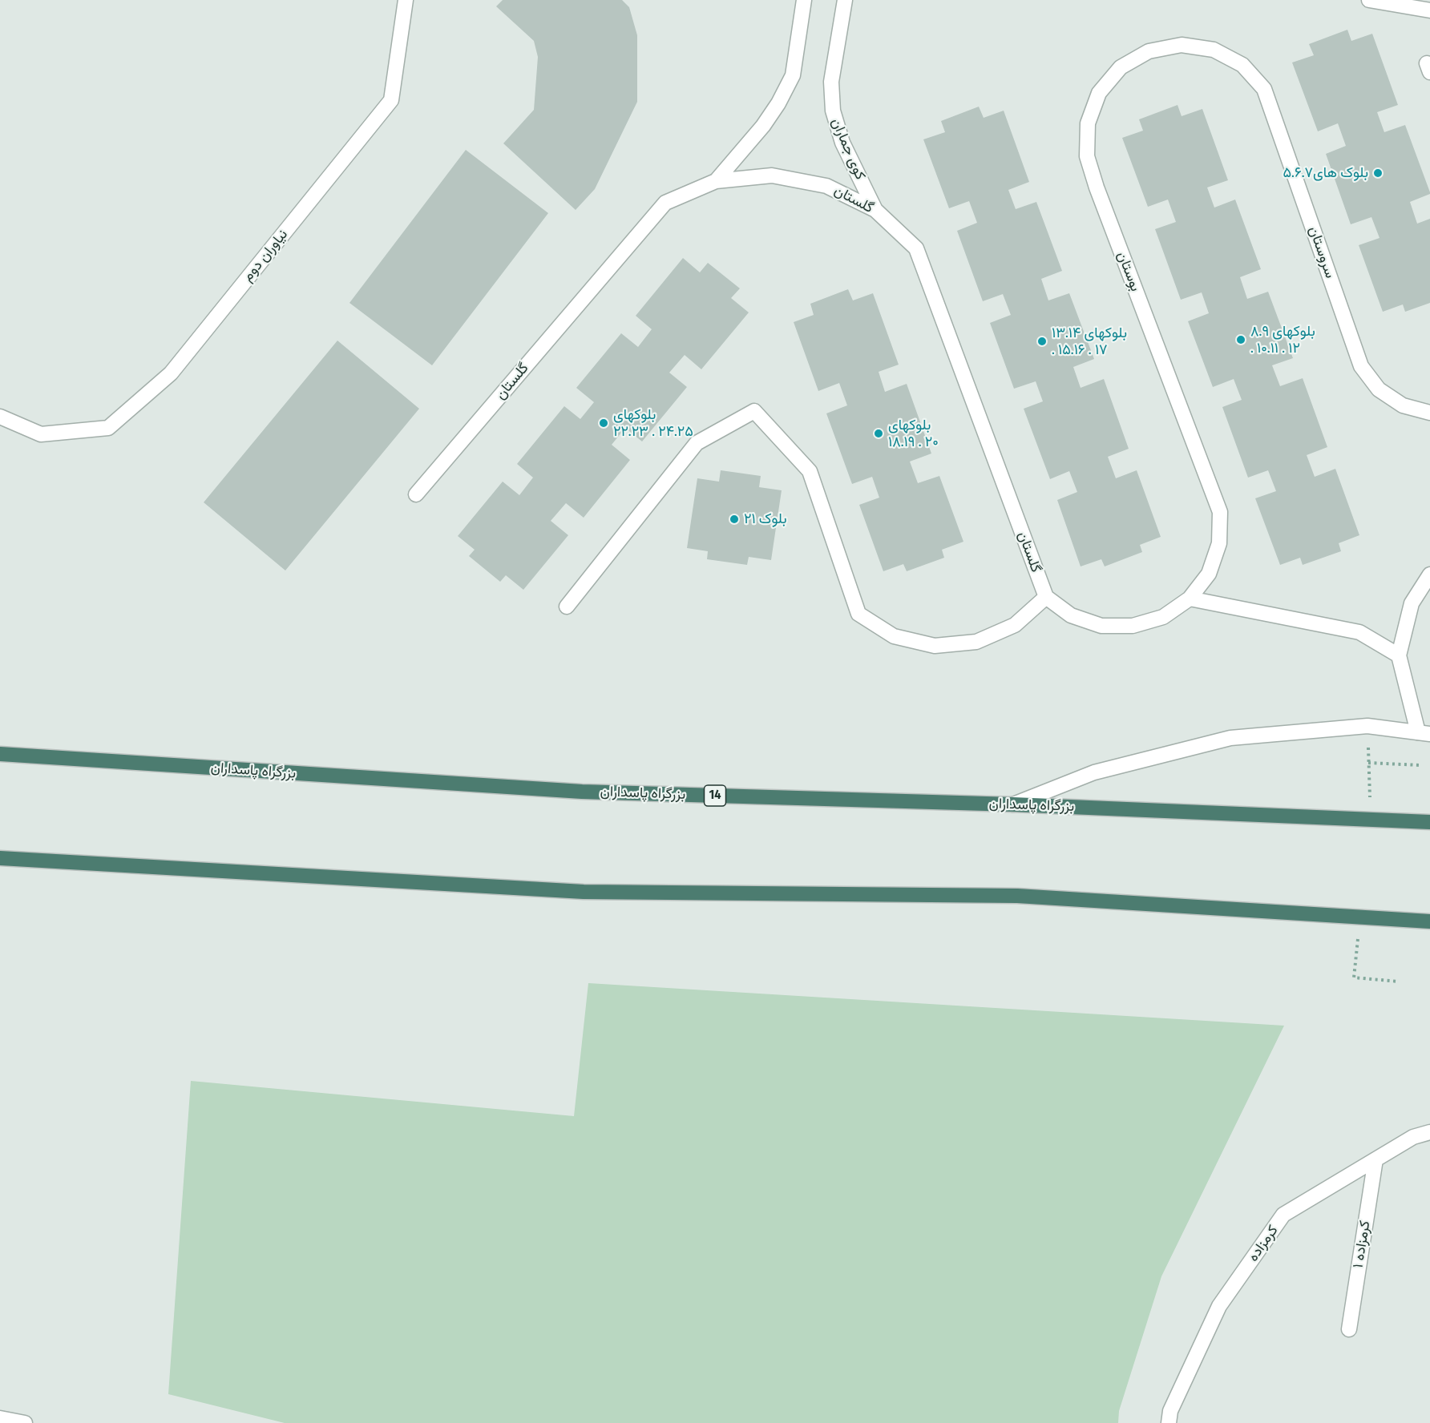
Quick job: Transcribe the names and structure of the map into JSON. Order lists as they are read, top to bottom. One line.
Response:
{"streets":{"highway":["بزرگراه پاسداران","14"],"street":["کوی جماران","گلستان","سروستان","نیاوران دوم","بوستان","کرمزاده","کرمزاده ١"]},"crossings":[["کوی جماران","گلستان"],["سروستان","بوستان"],["کرمزاده","کرمزاده ١"]],"places":["بلوک های۵.۶.۷","بلوکهای ۸.۹ . ۱۰.۱۱ . ۱۲","بلوکهای ۱۳.۱۴ . ۱۵.۱۶ . ۱۷","بلوکهای ۲۲.۲۳ . ۲۴.۲۵","بلوکهای ۱۸.۱۹ . ۲۰","بلوک ۲۱"]}
